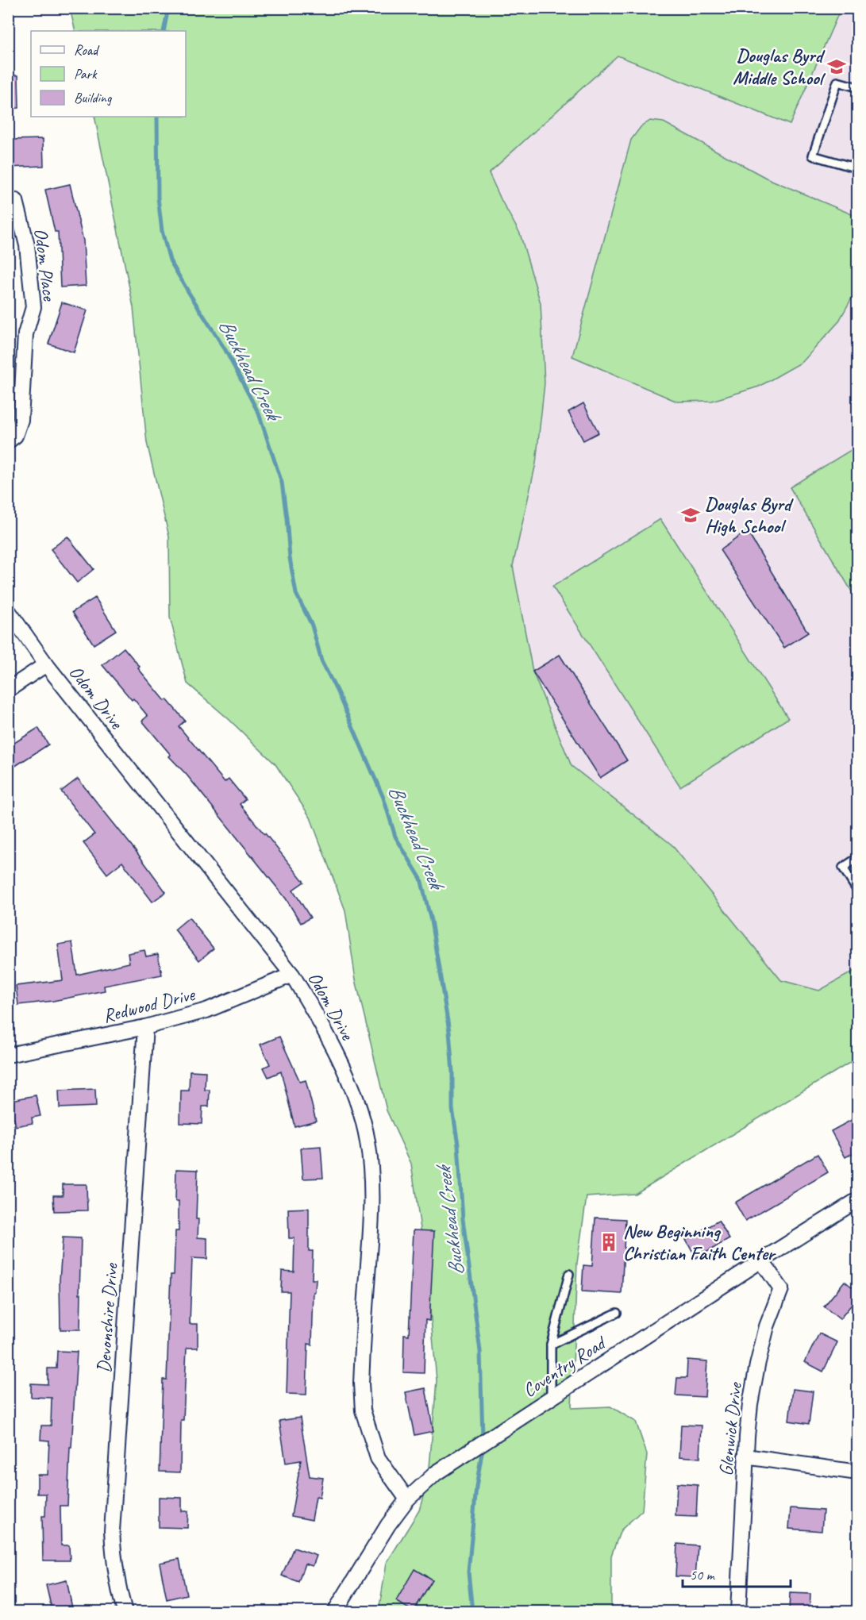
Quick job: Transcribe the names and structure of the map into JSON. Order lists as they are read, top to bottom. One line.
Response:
{"streets":{"street":["Odom Place","Odom Drive","Redwood Drive","Devonshire Drive","Coventry Road","Glenwick Drive"]},"crossings":[["Odom Drive","Redwood Drive"],["Odom Drive","Coventry Road"],["Redwood Drive","Devonshire Drive"],["Coventry Road","Glenwick Drive"]],"water":["Buckhead Creek"],"places":{"school or university":["Douglas Byrd Middle School","Douglas Byrd High School"],"building":["New Beginning Christian Faith Center"]},"legend":["Road","Park","Building"],"scale_bar":"50 m"}
